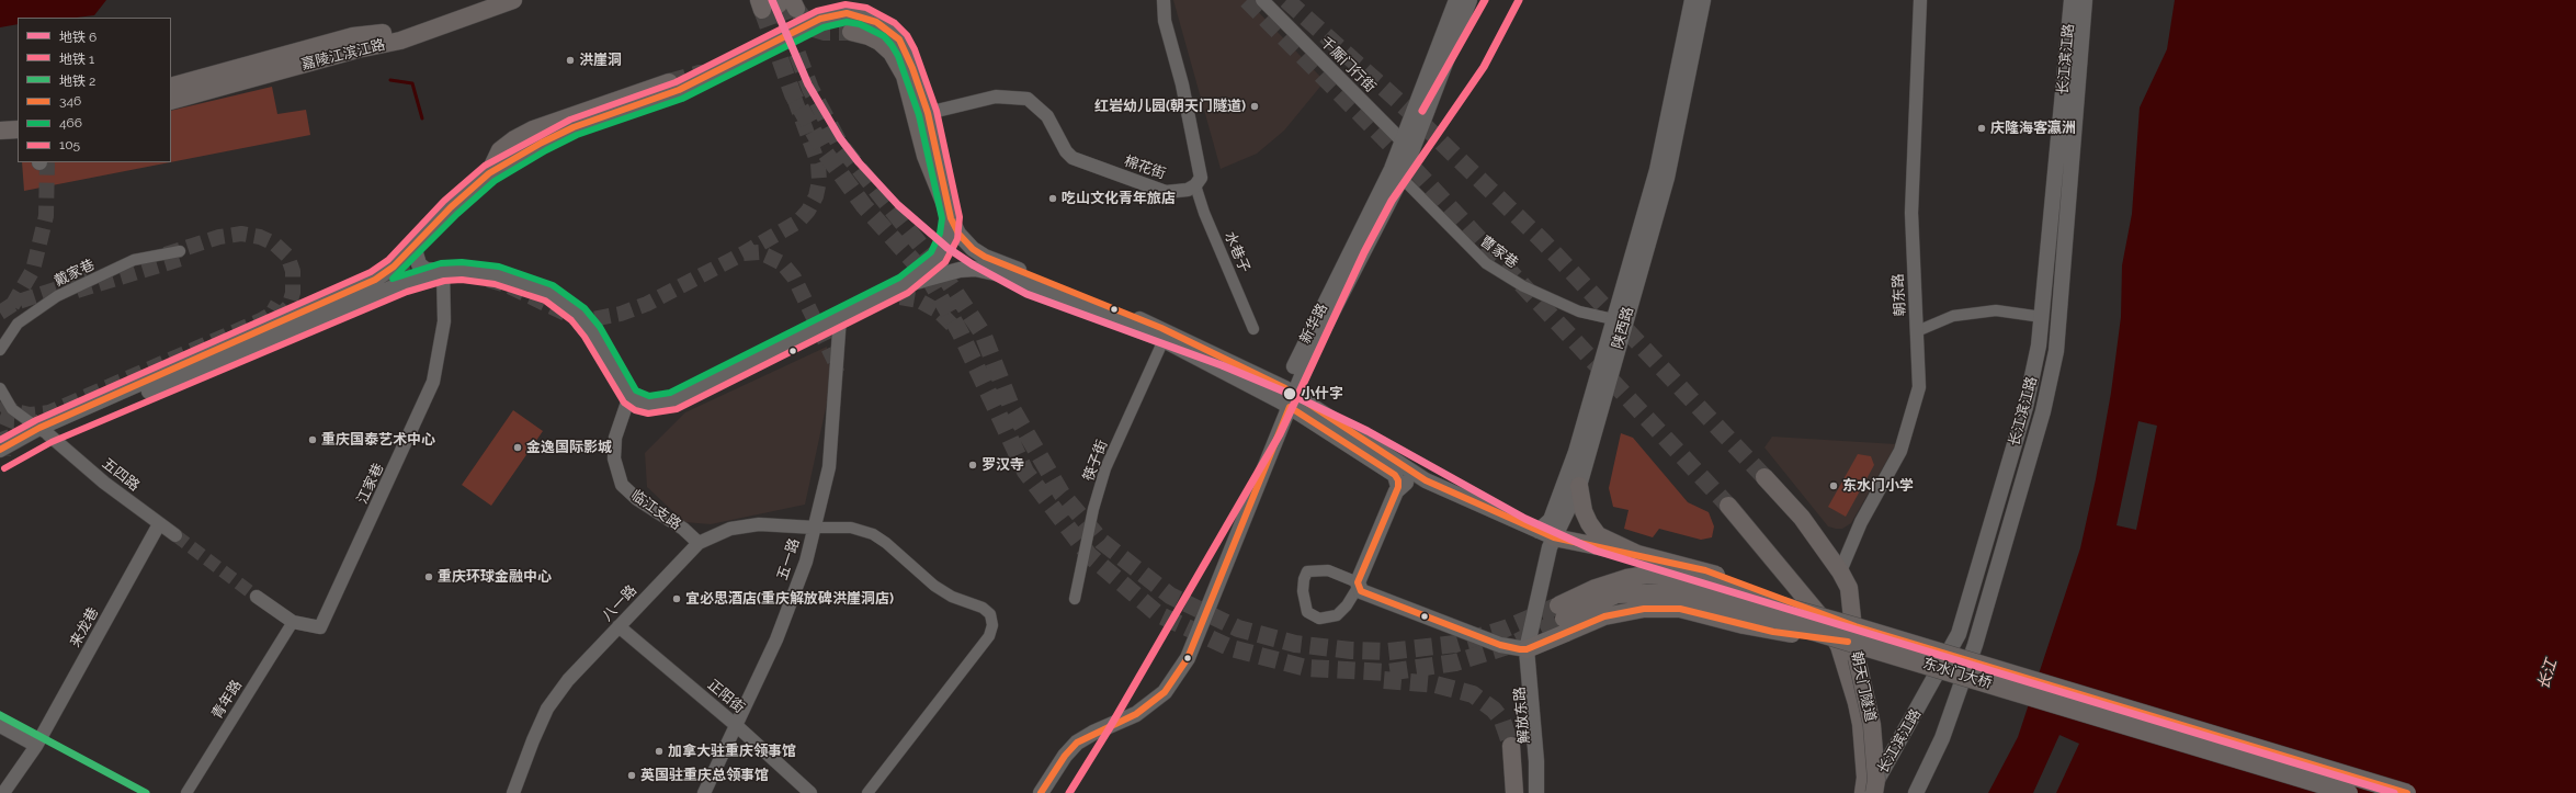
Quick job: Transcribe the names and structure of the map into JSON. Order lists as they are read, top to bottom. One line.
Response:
{"streets":{"main road":["嘉陵江滨江路","长江滨江路","新华路","陕西路","东水门大桥","朝天门隧道","解放东路"],"street":["千厮门行街","棉花街","水巷子","曹家巷","戴家巷","朝东路","筷子街","五四路","江家巷","临江支路","五一路","八一路","来龙巷","正阳街","青年路"]},"crossings":[["千厮门行街","新华路"],["棉花街","水巷子"],["曹家巷","新华路"],["曹家巷","陕西路"],["朝东路","朝天门隧道"],["陕西路","解放东路"],["五四路","来龙巷"],["江家巷","青年路"],["临江支路","八一路"],["五一路","八一路"],["五一路","正阳街"],["八一路","正阳街"],["东水门大桥","朝天门隧道"]],"water":["长江"],"places":["洪崖洞","红岩幼儿园(朝天门隧道)","庆隆海客瀛洲","吃山文化青年旅店","小什字","重庆国泰艺术中心","金逸国际影城","罗汉寺","东水门小学","重庆环球金融中心","宜必思酒店(重庆解放碑洪崖洞店)","加拿大驻重庆领事馆","英国驻重庆总领事馆"],"lines":["metro line 6","metro line 1","transit line 105","transit line 346","transit line 466","metro line 2"],"legend":["地铁 6","地铁 1","地铁 2","346","466","105"]}
